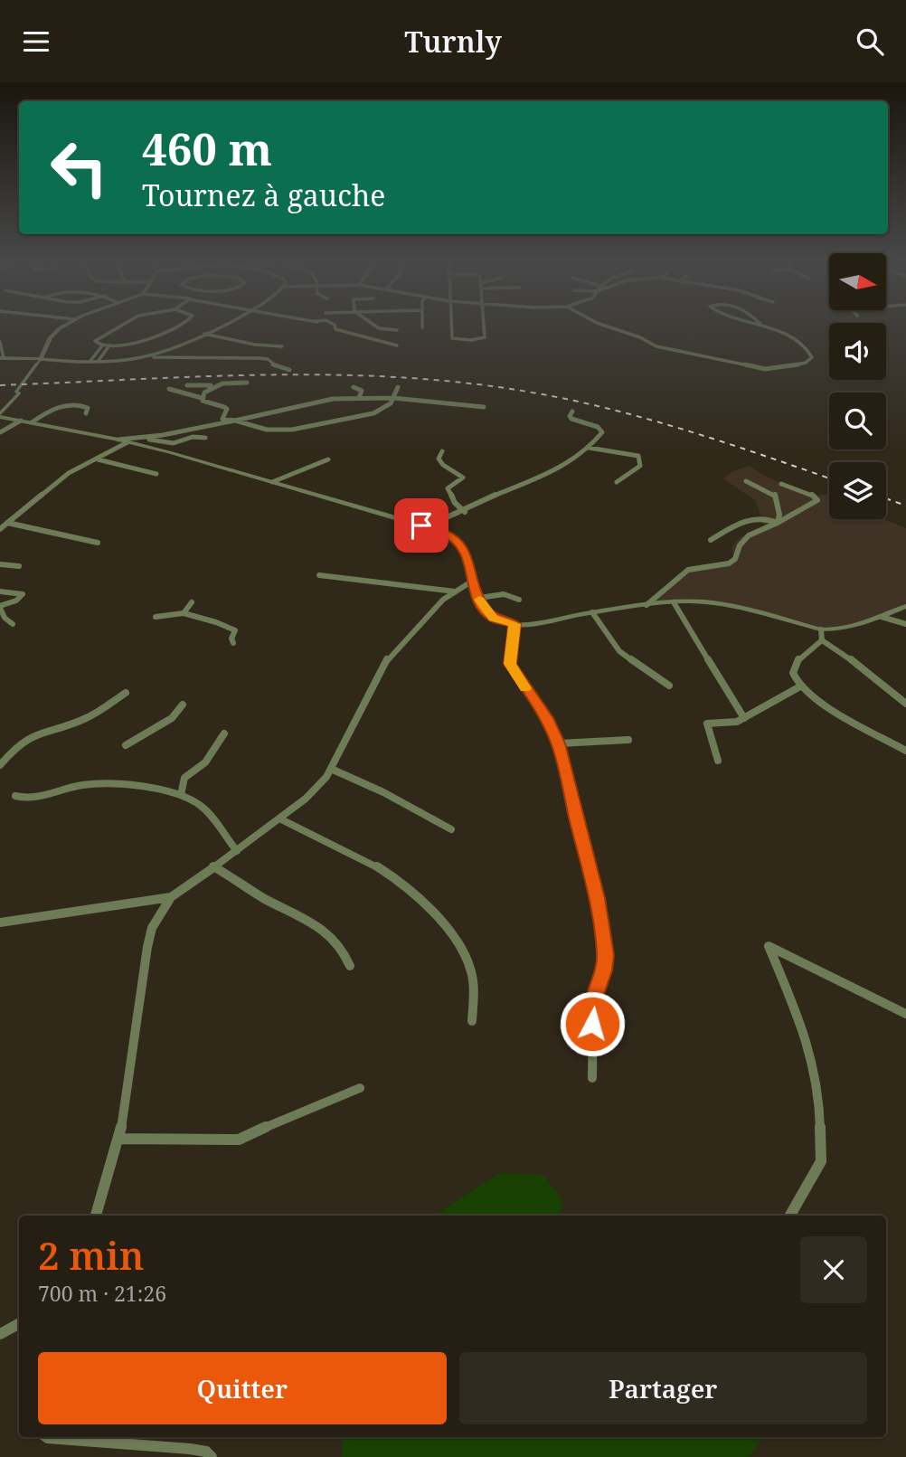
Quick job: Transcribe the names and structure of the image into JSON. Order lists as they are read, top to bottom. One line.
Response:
{"north":"right","page":{"header":"Turnly","turn":["460 m","Tournez à gauche"],"heading":["2 min","700 m · 21:26"],"buttons":["Quitter","Partager"]}}
